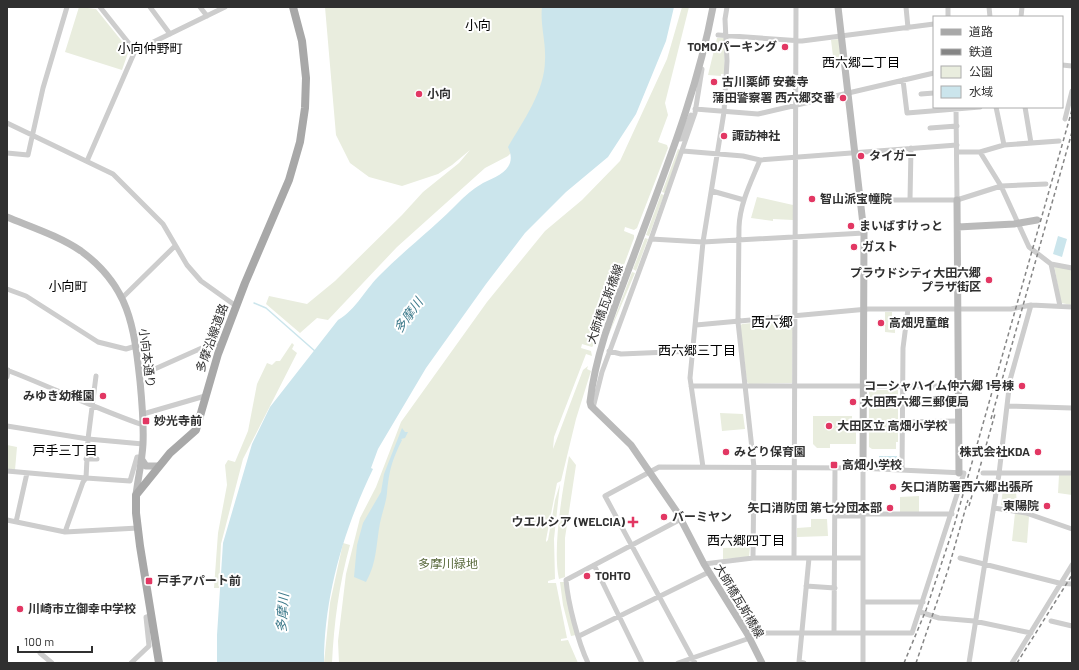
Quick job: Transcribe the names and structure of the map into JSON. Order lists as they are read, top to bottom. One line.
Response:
{"streets":{"main road":["多摩沿線道路"],"street":["大師橋瓦斯橋線","小向本通り"]},"crossings":[["多摩沿線道路","小向本通り"]],"districts":["小向","小向仲野町","西六郷二丁目","小向町","西六郷","西六郷三丁目","戸手三丁目","西六郷四丁目"],"water":["多摩川"],"parks":["多摩川緑地"],"places":{"other":["TOMOパーキング","古川薬師 安養寺","小向","蒲田警察署 西六郷交番","諏訪神社","タイガー","智山派宝幢院","まいばすけっと","ガスト","プラウドシティ大田六郷 プラザ街区","高畑児童館","コーシャハイム仲六郷 1号棟","みゆき幼稚園","大田西六郷三郵便局","大田区立 高畑小学校","みどり保育園","株式会社KDA","矢口消防署西六郷出張所","東陽院","矢口消防団 第七分団本部","バーミヤン","TOHTO","川崎市立御幸中学校"],"transit":["妙光寺前","高畑小学校","戸手アパート前"],"health":["ウエルシア (WELCIA)"]},"legend":["道路","鉄道","公園","水域"],"scale_bar":"100 m"}
